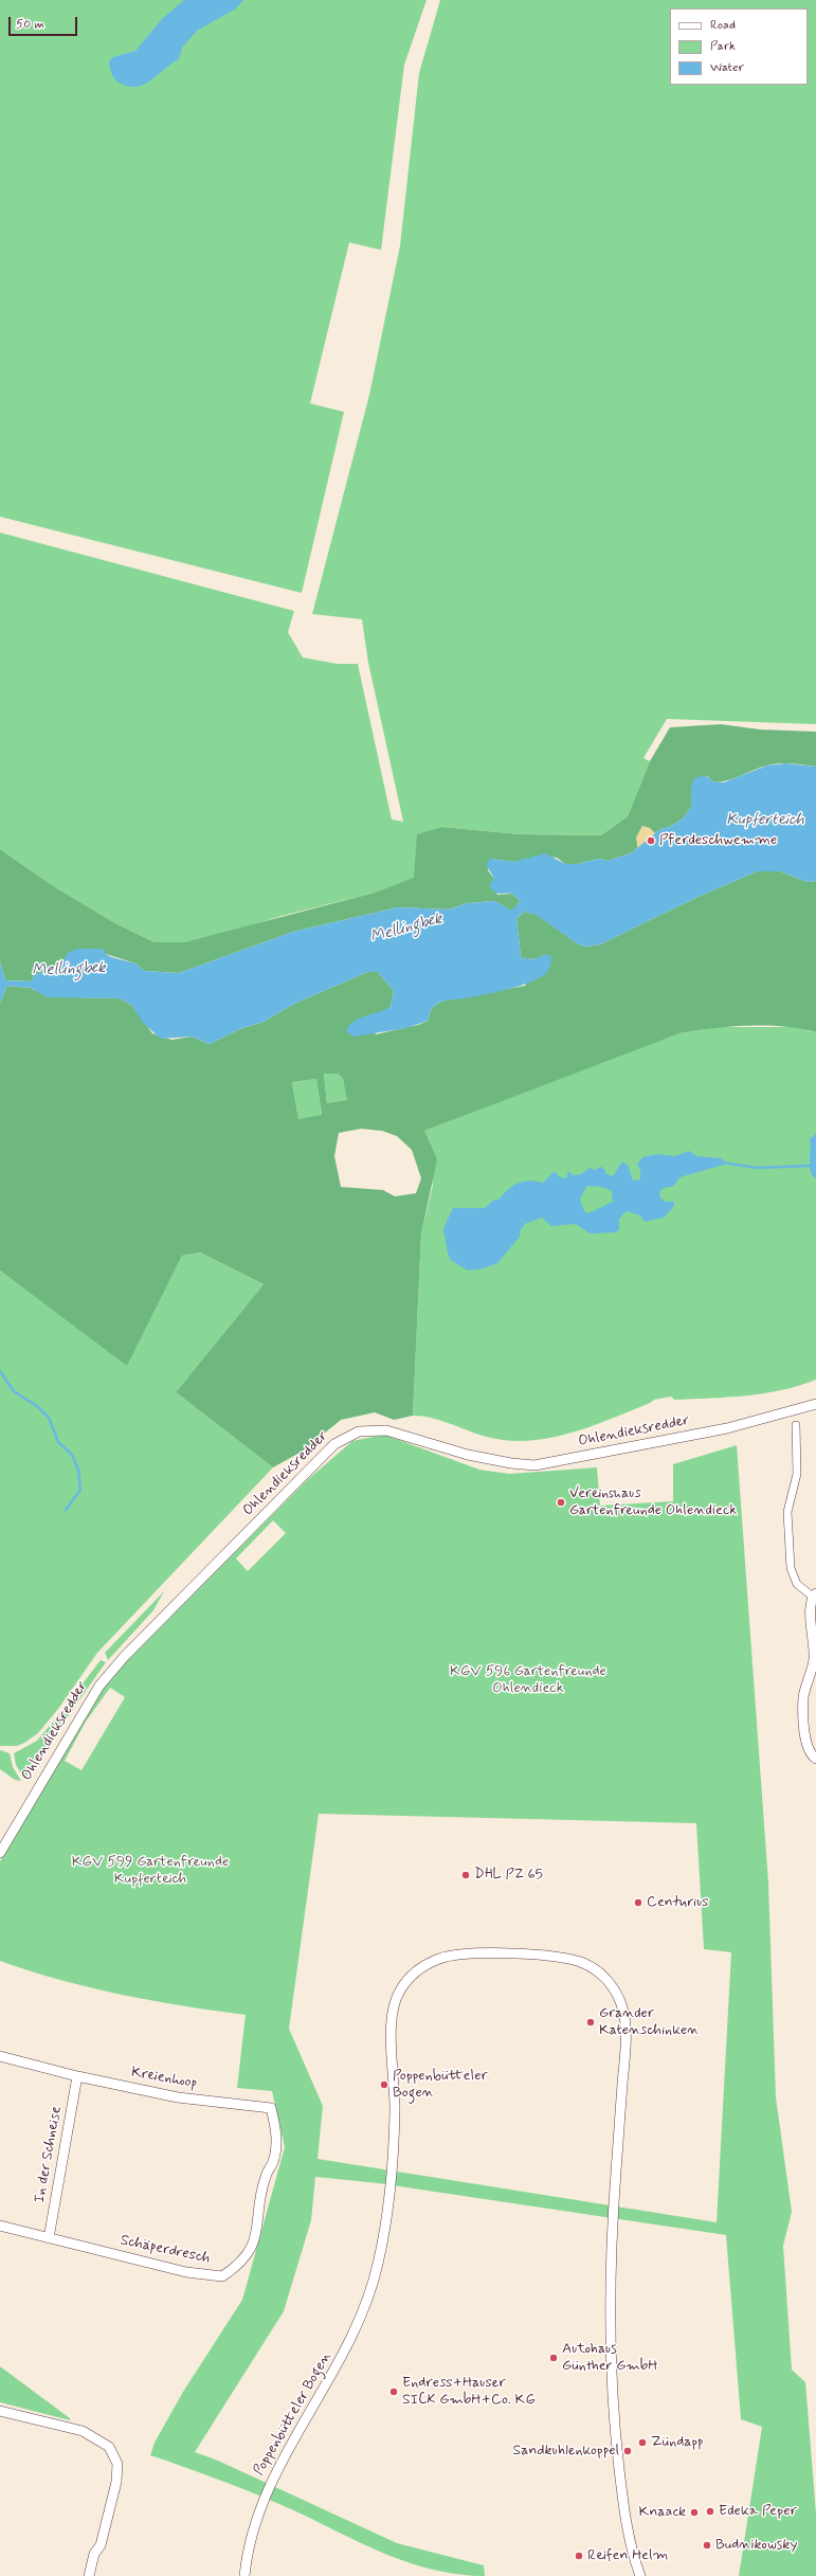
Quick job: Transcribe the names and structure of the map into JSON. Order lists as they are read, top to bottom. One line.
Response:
{"streets":{"street":["Ohlendieksredder","Kreienhoop","In der Schneise","Schäperdresch","Poppenbütteler Bogen"]},"crossings":[["Kreienhoop","In der Schneise"],["Kreienhoop","Schäperdresch"],["In der Schneise","Schäperdresch"]],"water":["Kupferteich","Mellingbek"],"parks":["KGV 596 Gartenfreunde Ohlendieck","KGV 599 Gartenfreunde Kupferteich"],"places":["Pferdeschwemme","Vereinshaus Gartenfreunde Ohlendieck","DHL PZ 65","Centurius","Grander Katenschinken","Poppenbütteler Bogen","Autohaus Günther GmbH","Endress+Hauser SICK GmbH+Co. KG","Zündapp","Sandkuhlenkoppel","Edeka Peper","Knaack","Budnikowsky","Reifen Helm"],"legend":["Road","Park","Water"],"scale_bar":"50 m"}
